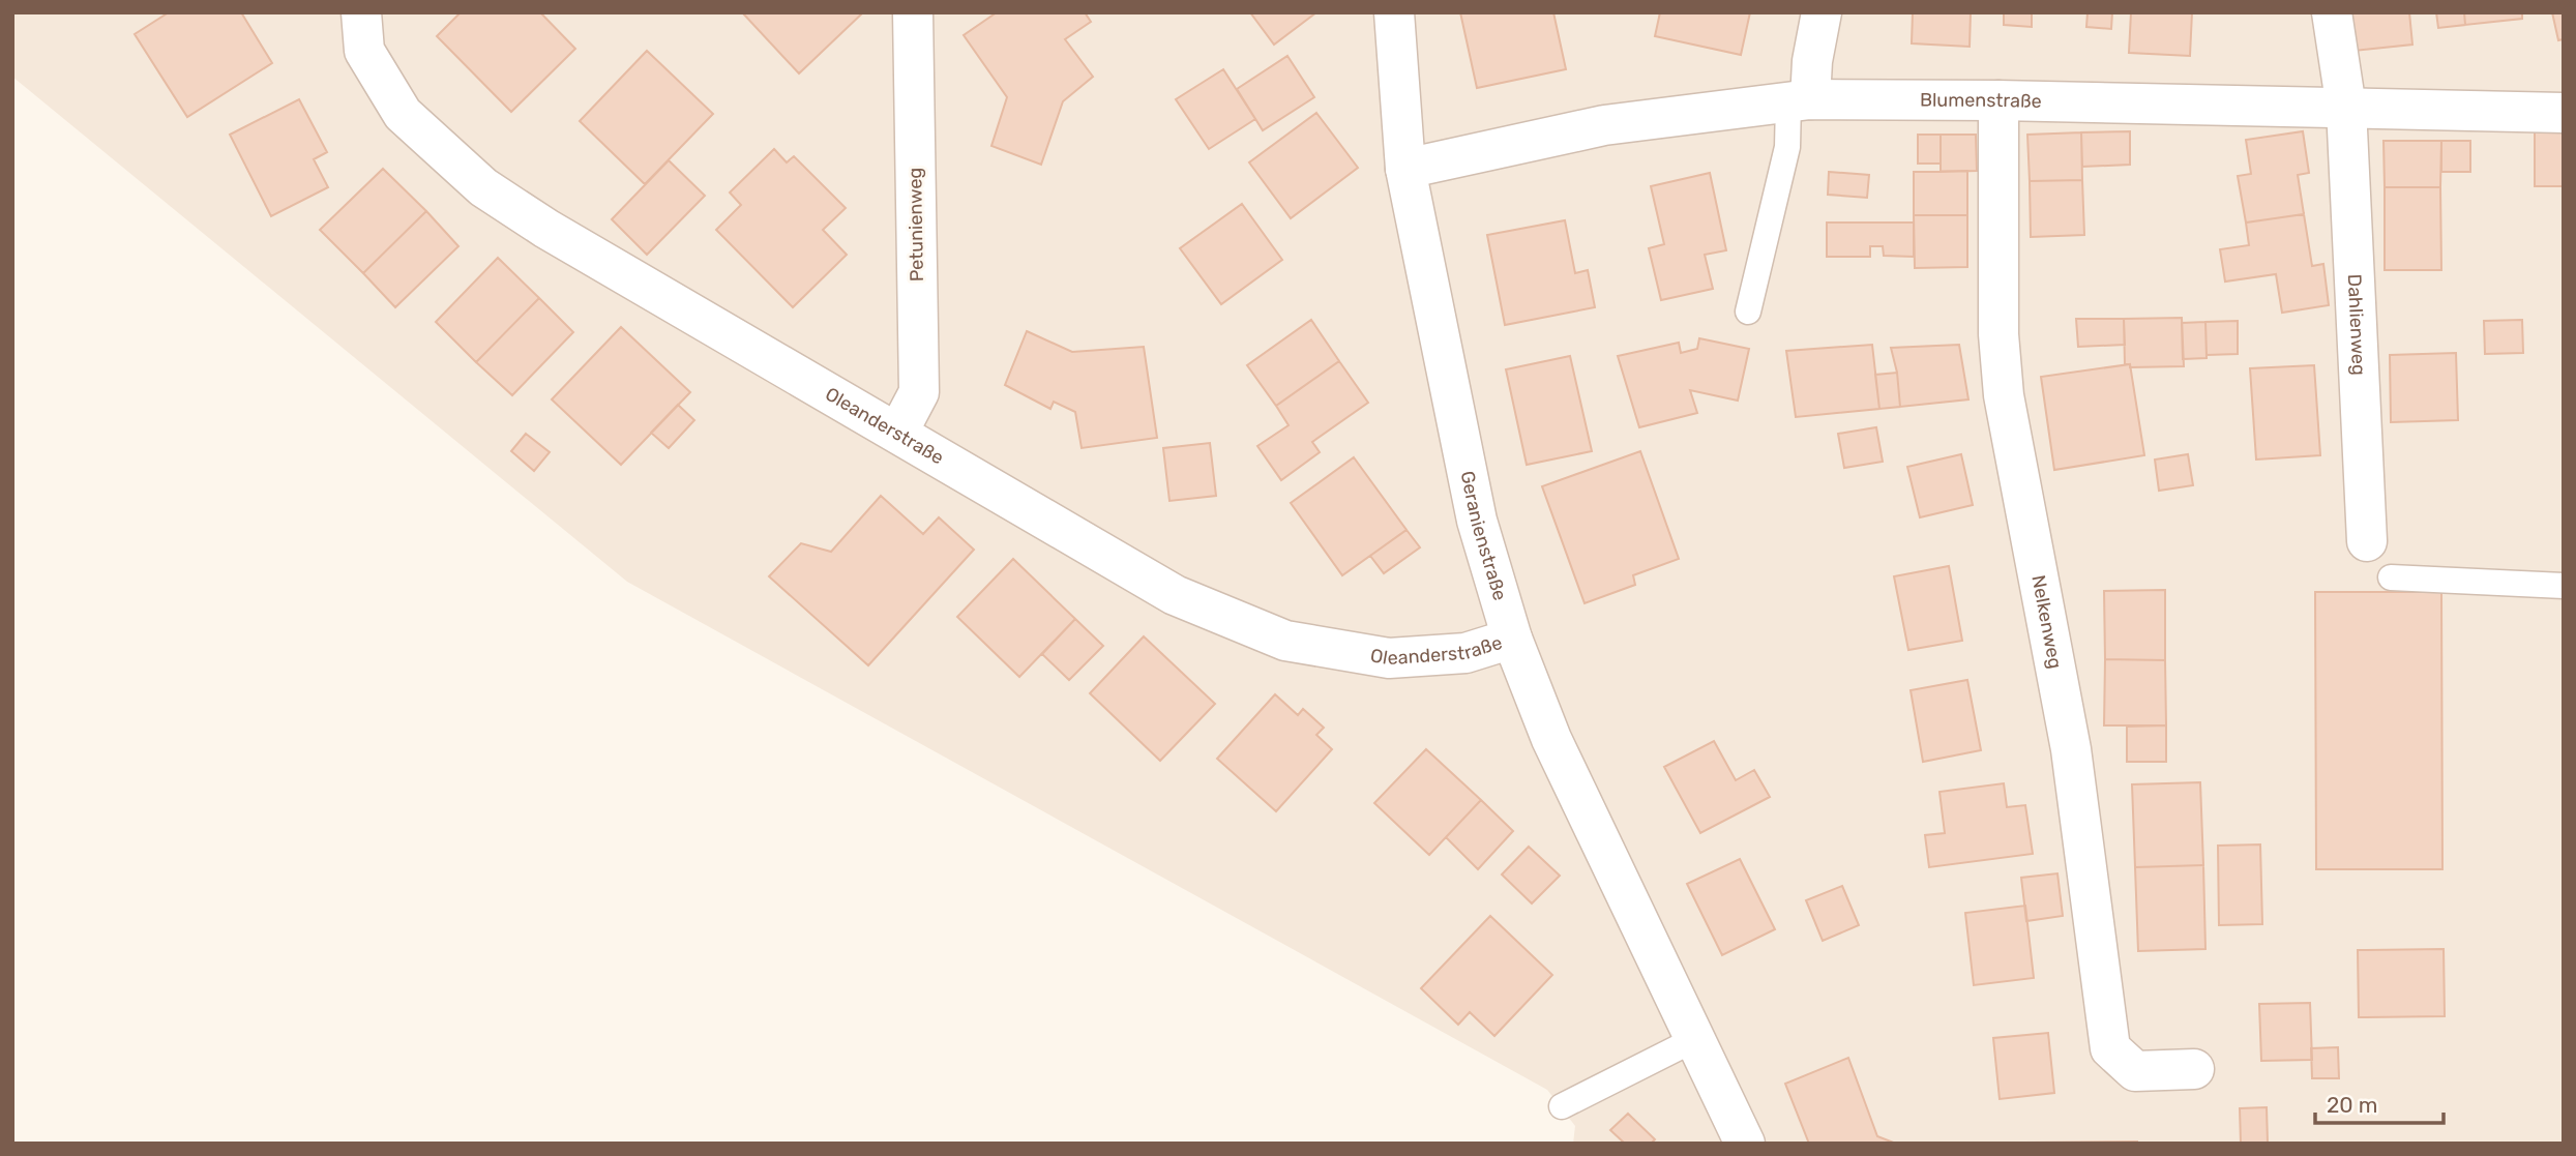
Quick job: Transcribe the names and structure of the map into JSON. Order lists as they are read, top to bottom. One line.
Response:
{"streets":{"street":["Blumenstraße","Petunienweg","Dahlienweg","Oleanderstraße","Geranienstraße","Nelkenweg"]},"crossings":[["Blumenstraße","Dahlienweg"],["Blumenstraße","Geranienstraße"],["Blumenstraße","Nelkenweg"],["Petunienweg","Oleanderstraße"],["Oleanderstraße","Geranienstraße"]],"scale_bar":"20 m"}
